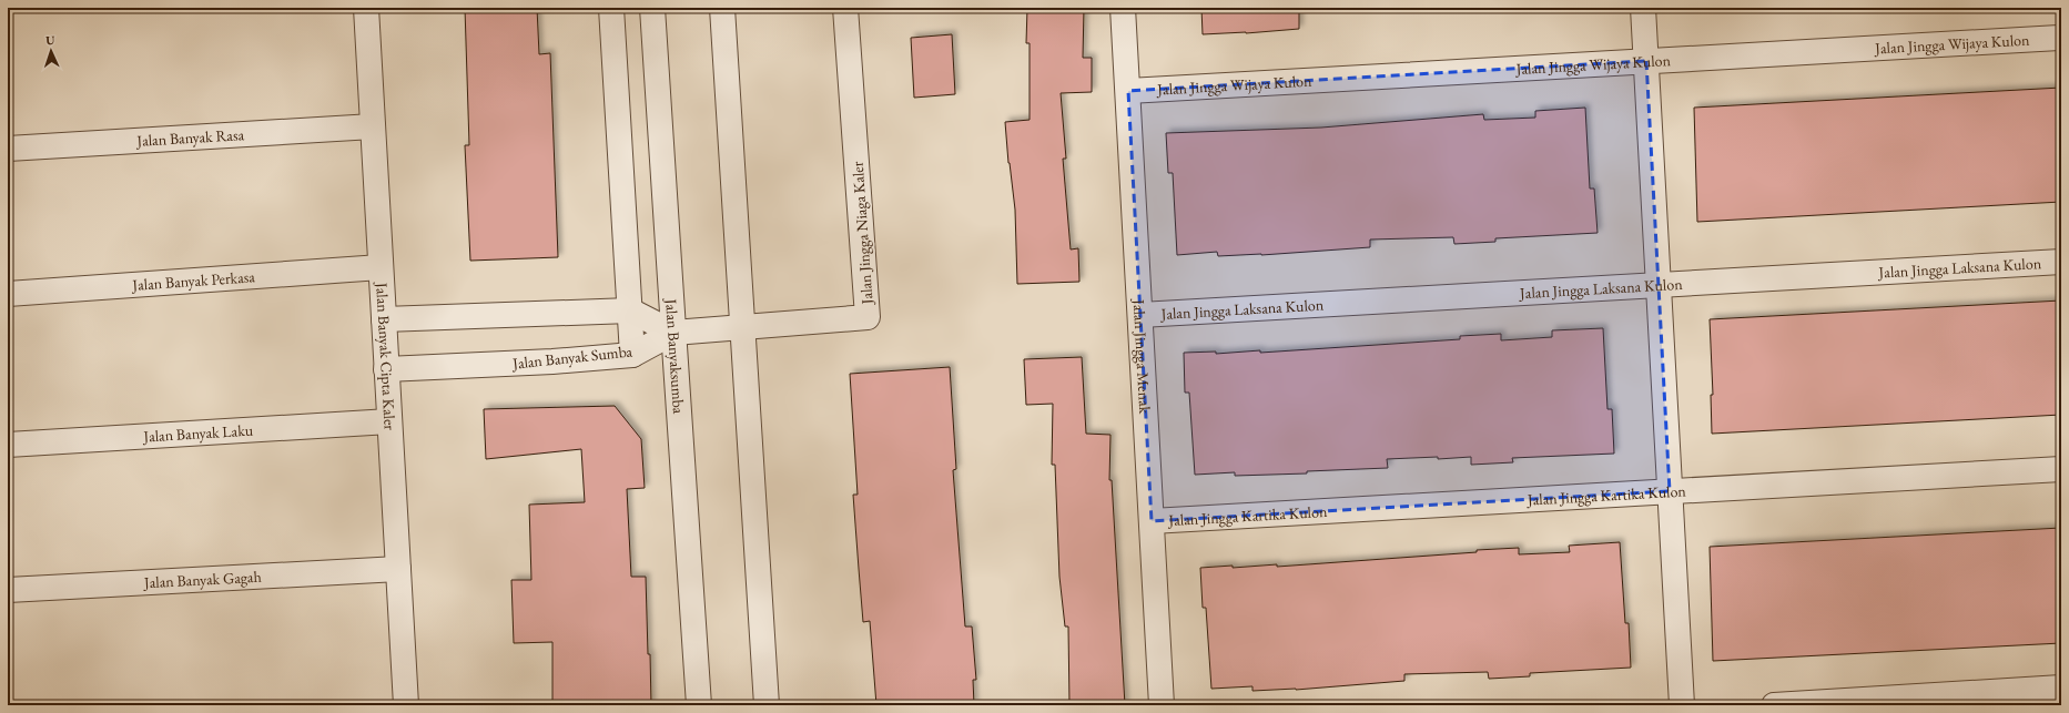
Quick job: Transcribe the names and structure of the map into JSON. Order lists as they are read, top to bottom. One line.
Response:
{"streets":{"street":["Jalan Jingga Wijaya Kulon","Jalan Banyak Rasa","Jalan Jingga Niaga Kaler","Jalan Jingga Laksana Kulon","Jalan Banyak Perkasa","Jalan Banyak Cipta Kaler","Jalan Jingga Menak","Jalan Banyak Sumba","Jalan Banyaksumba","Jalan Banyak Laku","Jalan Jingga Kartika Kulon","Jalan Banyak Gagah"]},"crossings":[["Jalan Jingga Wijaya Kulon","Jalan Jingga Menak"],["Jalan Banyak Rasa","Jalan Banyak Cipta Kaler"],["Jalan Jingga Niaga Kaler","Jalan Banyak Sumba"],["Jalan Jingga Niaga Kaler","Jalan Banyaksumba"],["Jalan Jingga Laksana Kulon","Jalan Jingga Menak"],["Jalan Banyak Perkasa","Jalan Banyak Cipta Kaler"],["Jalan Banyak Cipta Kaler","Jalan Banyak Sumba"],["Jalan Banyak Cipta Kaler","Jalan Banyak Laku"],["Jalan Banyak Cipta Kaler","Jalan Banyak Gagah"],["Jalan Jingga Menak","Jalan Jingga Kartika Kulon"],["Jalan Banyak Sumba","Jalan Banyaksumba"]],"north":"top"}
